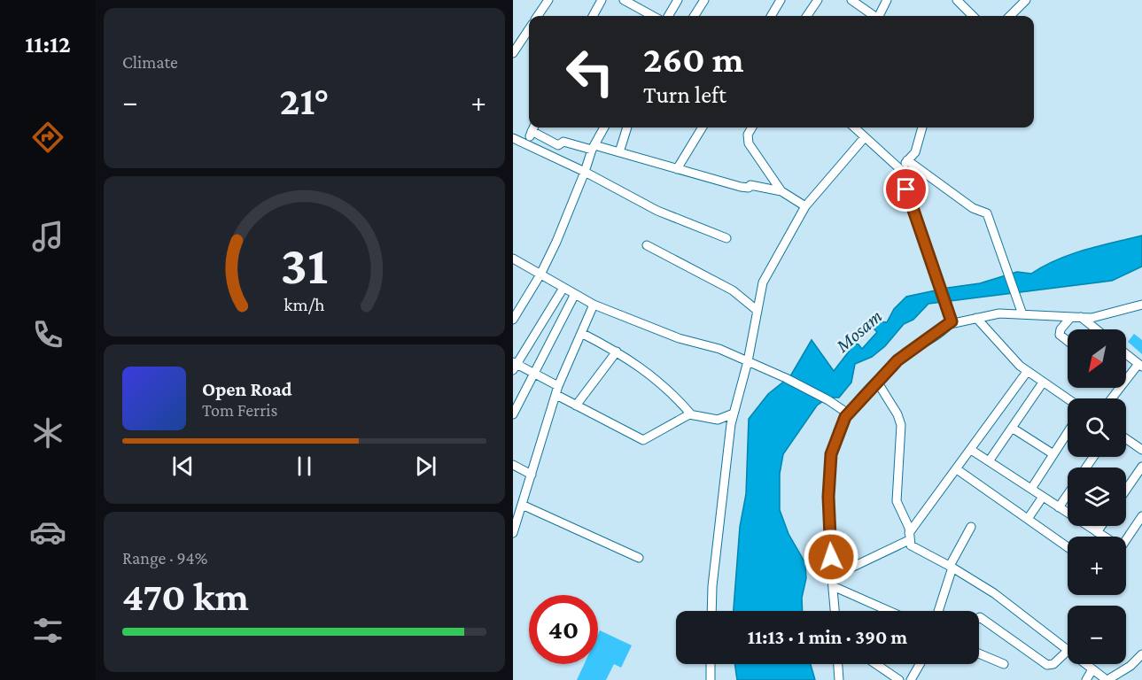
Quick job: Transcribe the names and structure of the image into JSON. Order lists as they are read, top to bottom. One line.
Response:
{"water":["Mosam"],"north":"bottom left","page":{"tabs":"11:12","tile":["Climate",["Range · 94%","470 km"]],"turn":["260 m","Turn left"],"heat":["−","21°","+"],"map_buttons":["+","−"],"song":["Open Road","Tom Ferris"],"limit":"40","trip":"11:13 · 1 min · 390 m","gauge":["31","km/h"]}}
